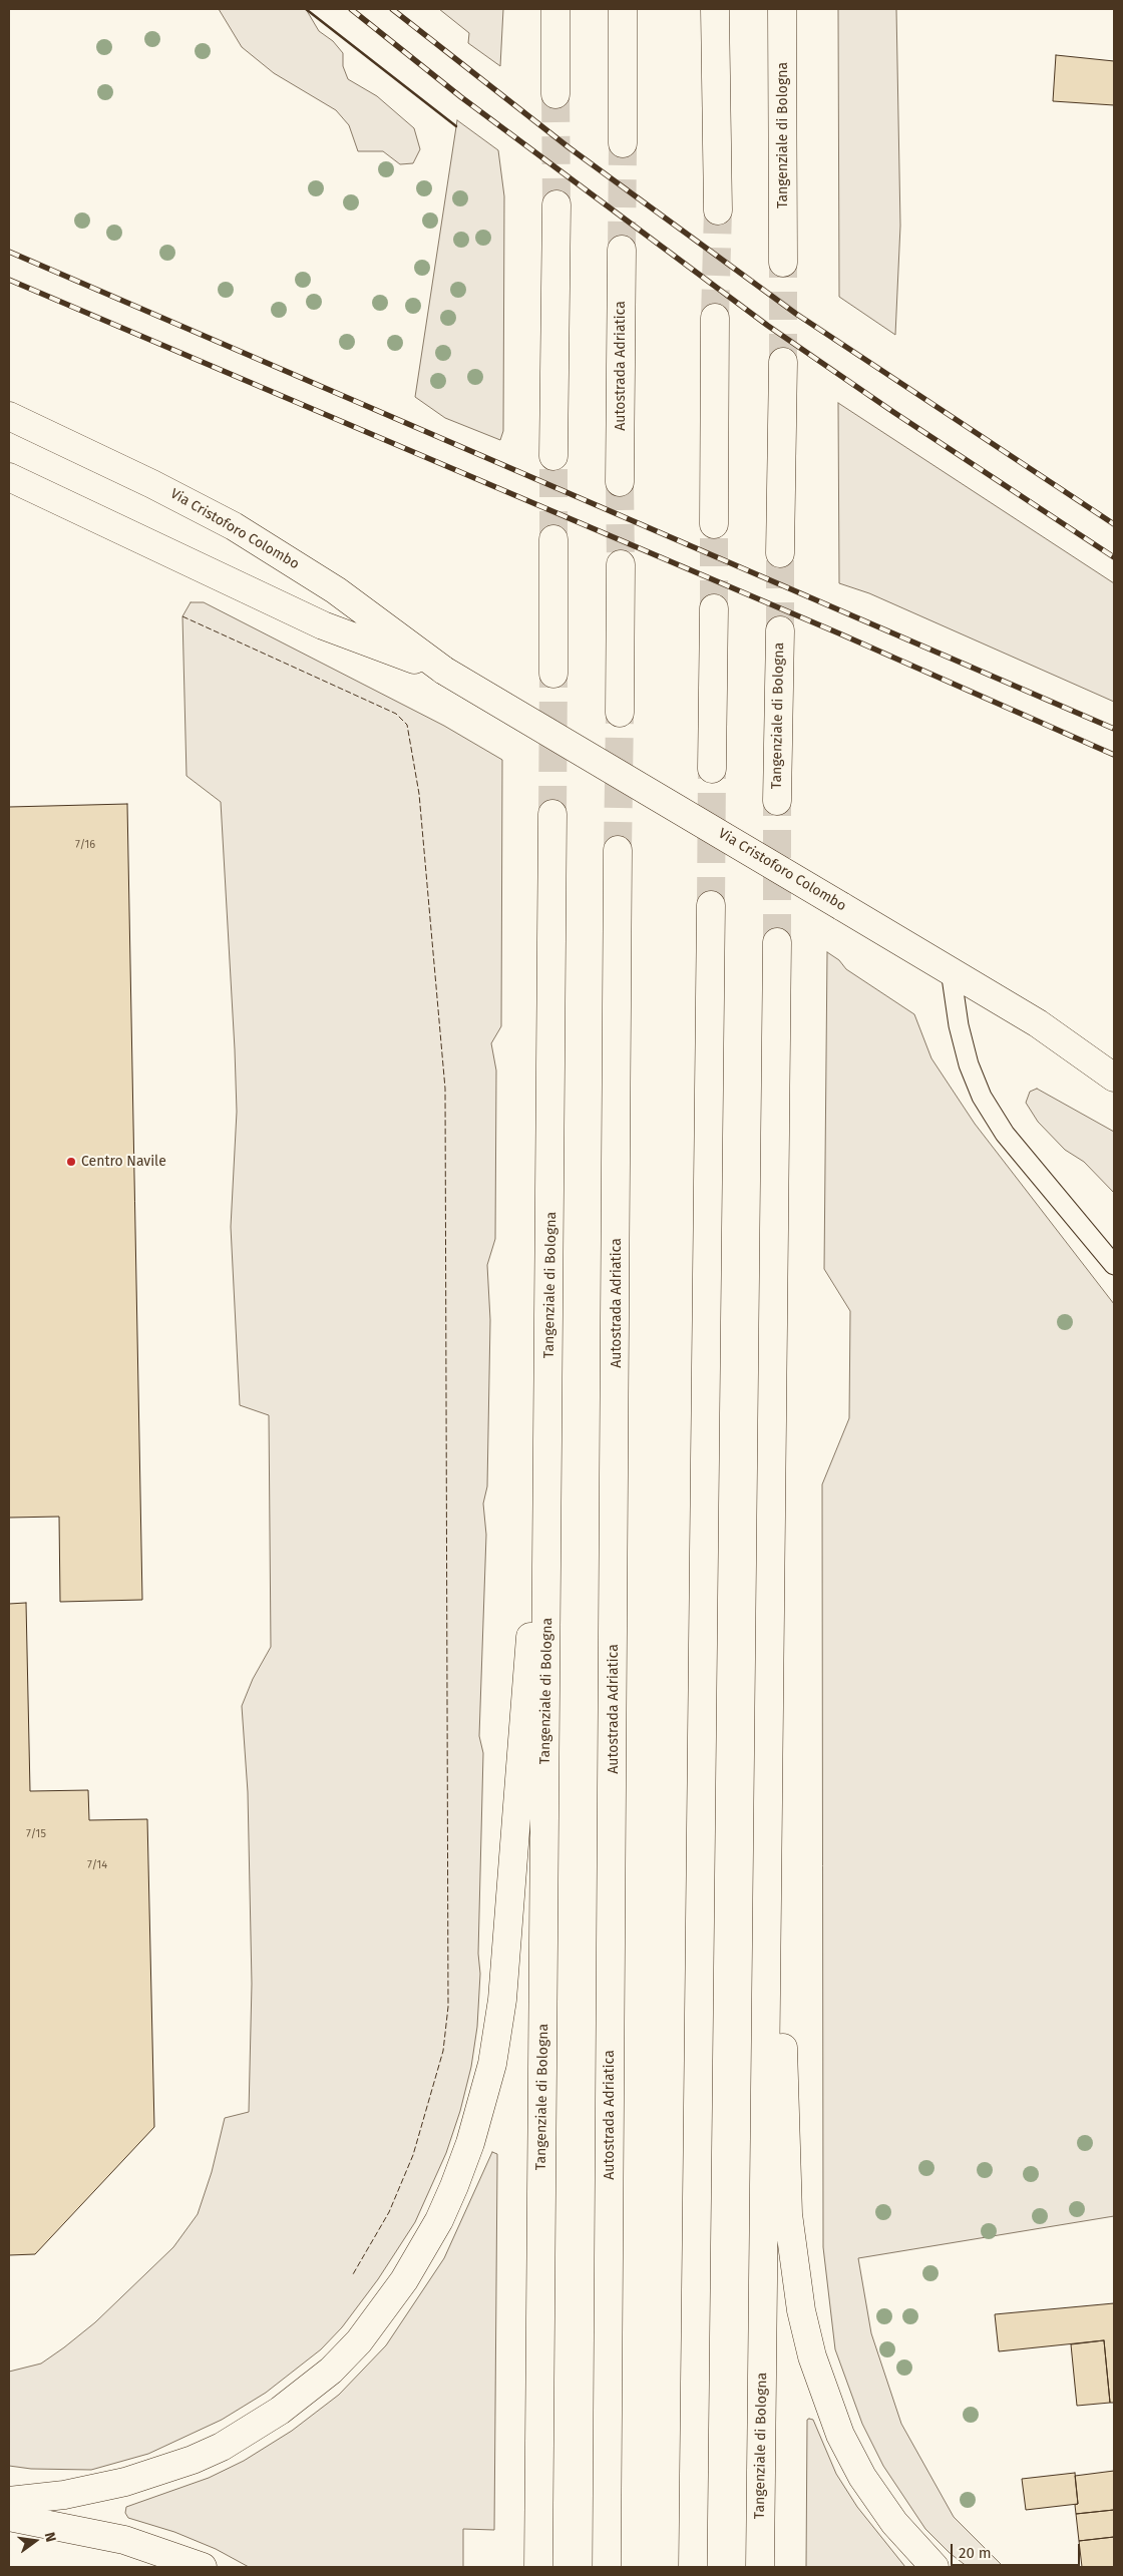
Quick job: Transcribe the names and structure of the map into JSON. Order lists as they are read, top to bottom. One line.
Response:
{"streets":{"main road":["Tangenziale di Bologna","Autostrada Adriatica","Via Cristoforo Colombo"]},"places":["Centro Navile"],"house_numbers":["7/16","7/15","7/14"],"scale_bar":"20 m","north":"right"}
